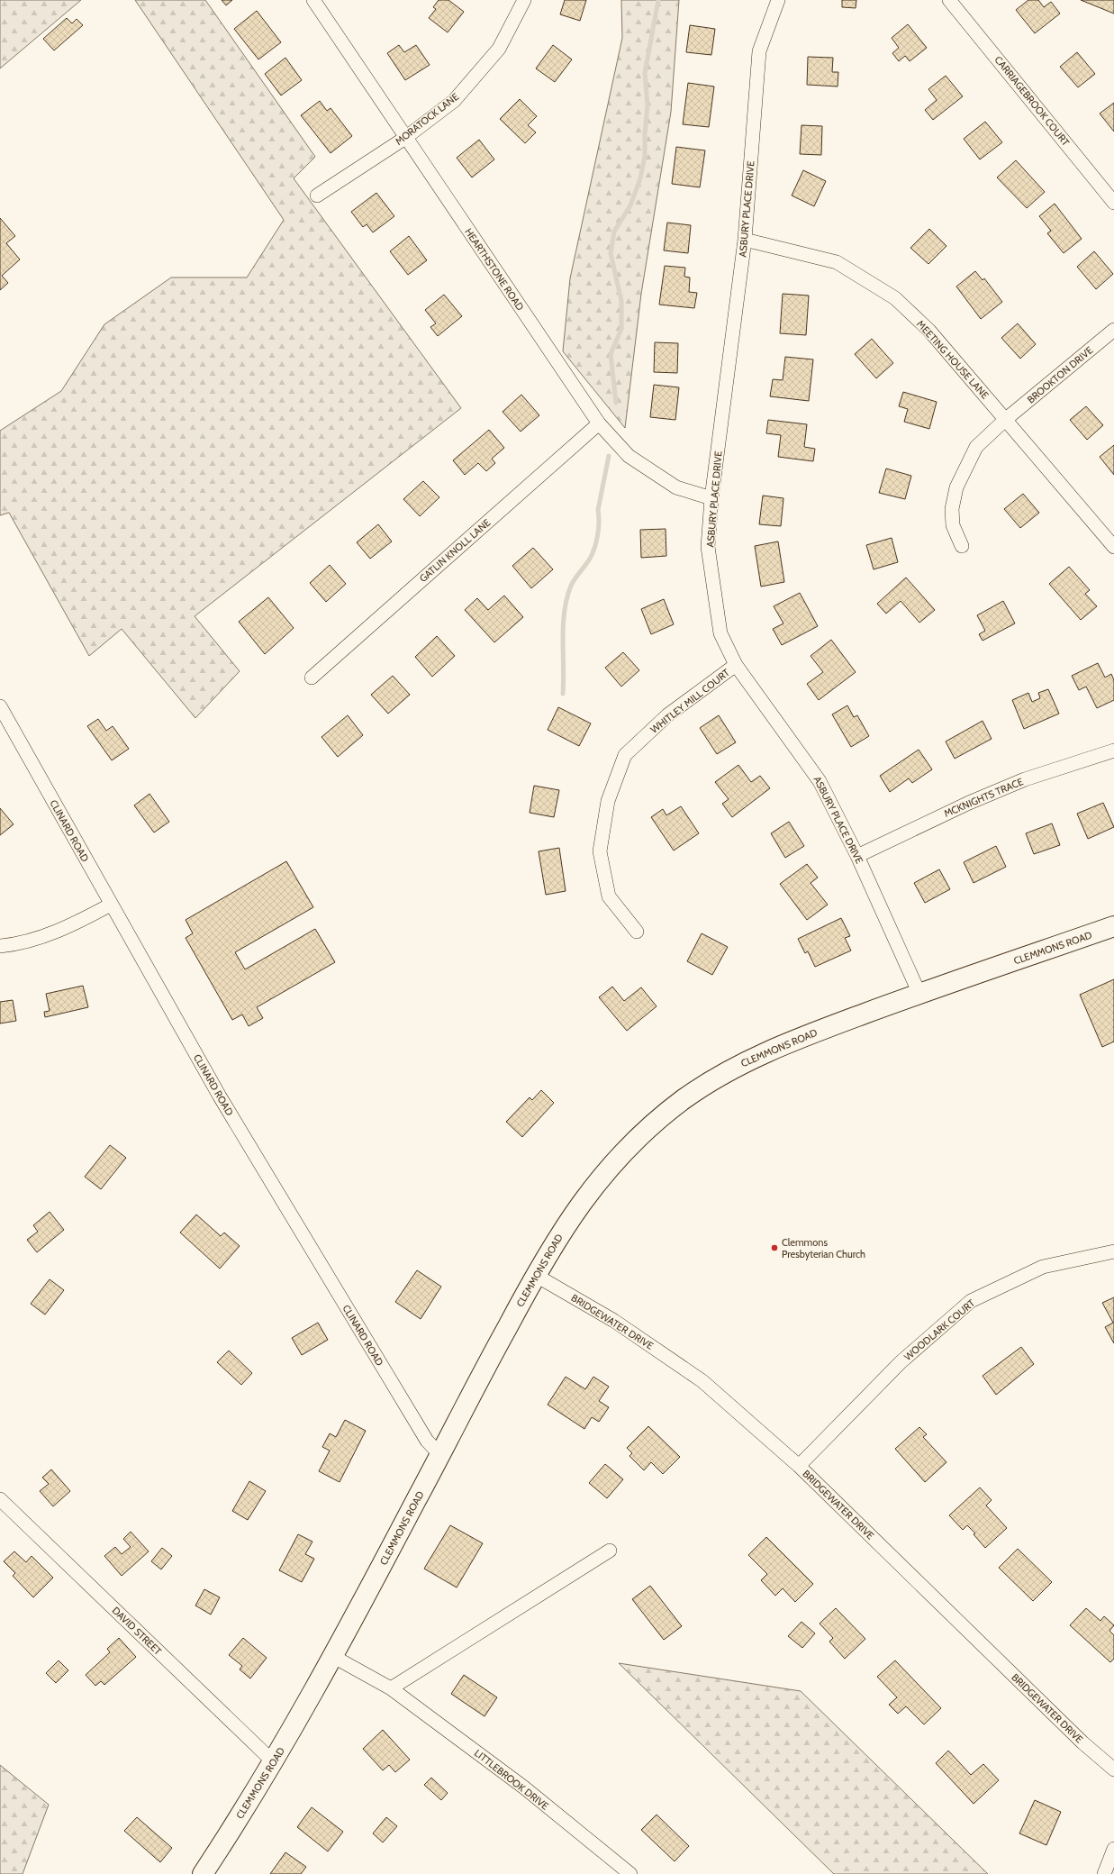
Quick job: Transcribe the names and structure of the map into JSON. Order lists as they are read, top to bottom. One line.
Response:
{"streets":{"main road":["CLEMMONS ROAD"],"street":["CARRIAGEBROOK COURT","MORATOCK LANE","ASBURY PLACE DRIVE","HEARTHSTONE ROAD","MEETING HOUSE LANE","BROOKTON DRIVE","GATLIN KNOLL LANE","WHITLEY MILL COURT","MCKNIGHTS TRACE","CLINARD ROAD","BRIDGEWATER DRIVE","WOODLARK COURT","DAVID STREET","LITTLEBROOK DRIVE"]},"crossings":[["MORATOCK LANE","HEARTHSTONE ROAD"],["ASBURY PLACE DRIVE","HEARTHSTONE ROAD"],["ASBURY PLACE DRIVE","MEETING HOUSE LANE"],["ASBURY PLACE DRIVE","WHITLEY MILL COURT"],["ASBURY PLACE DRIVE","MCKNIGHTS TRACE"],["ASBURY PLACE DRIVE","CLEMMONS ROAD"],["HEARTHSTONE ROAD","GATLIN KNOLL LANE"],["MEETING HOUSE LANE","BROOKTON DRIVE"],["CLINARD ROAD","CLEMMONS ROAD"],["CLEMMONS ROAD","BRIDGEWATER DRIVE"],["CLEMMONS ROAD","DAVID STREET"],["CLEMMONS ROAD","LITTLEBROOK DRIVE"],["BRIDGEWATER DRIVE","WOODLARK COURT"]],"places":["Clemmons Presbyterian Church"]}
